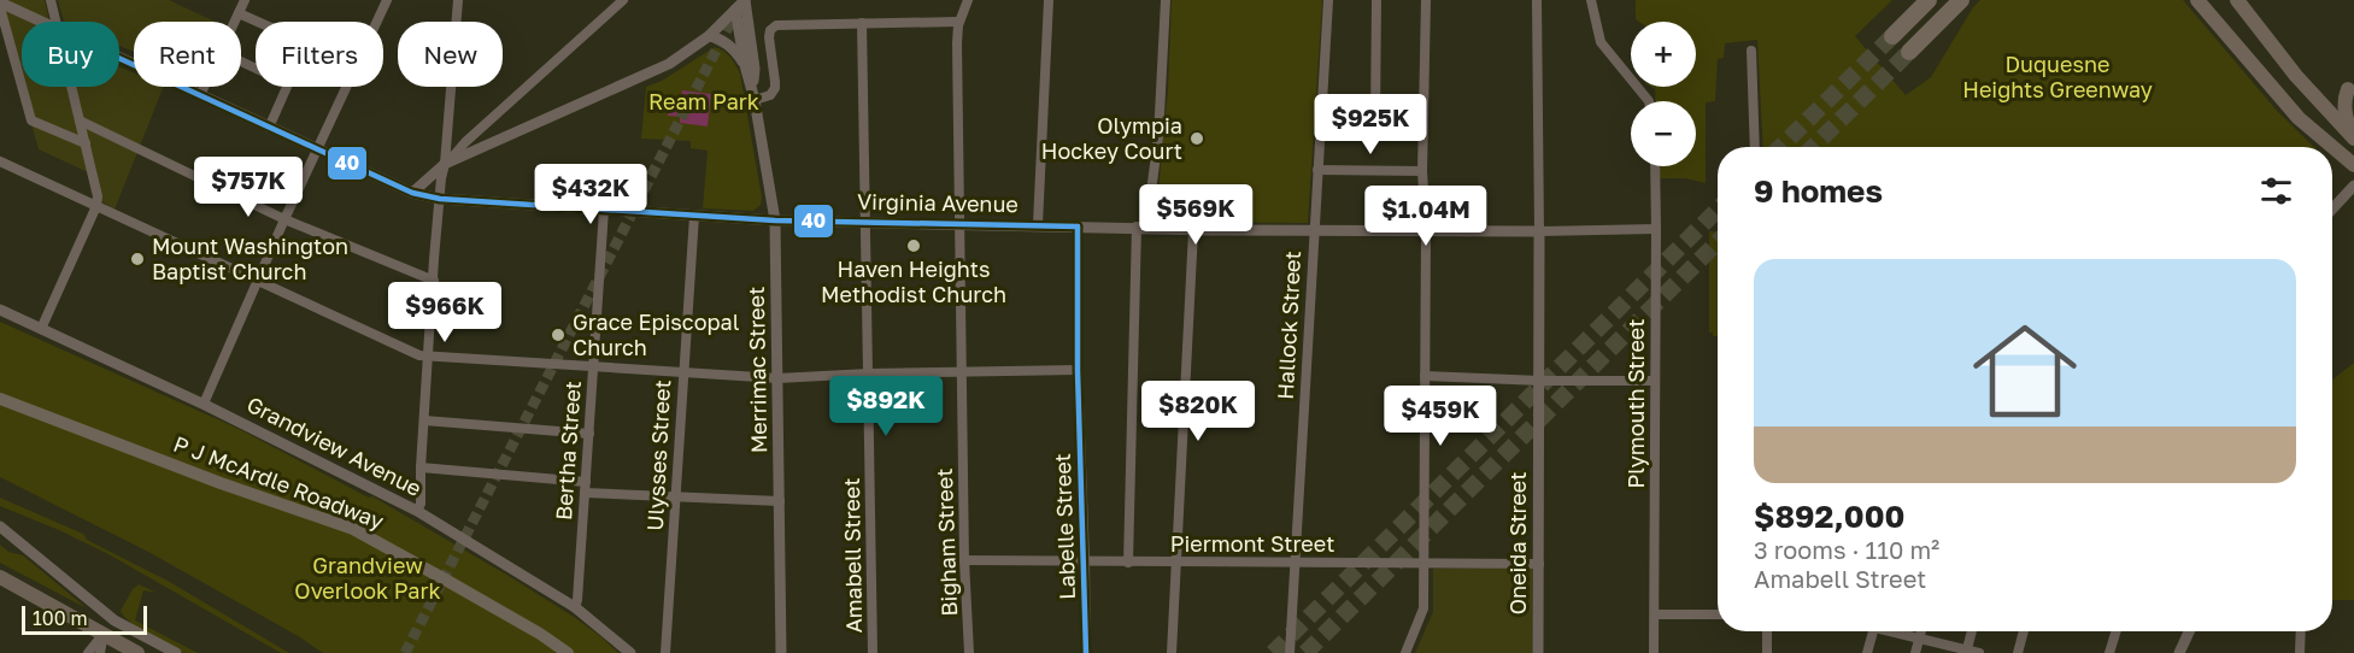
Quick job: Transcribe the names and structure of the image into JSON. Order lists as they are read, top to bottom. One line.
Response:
{"streets":{"main road":["P J McArdle Roadway"],"street":["Virginia Avenue","Hallock Street","Merrimac Street","Plymouth Street","Grandview Avenue","Bertha Street","Ulysses Street","Labelle Street","Bigham Street","Oneida Street","Piermont Street","Amabell Street"]},"crossings":[["Virginia Avenue","Hallock Street"],["Virginia Avenue","Merrimac Street"],["Virginia Avenue","Plymouth Street"],["Virginia Avenue","Bertha Street"],["Virginia Avenue","Ulysses Street"],["Virginia Avenue","Labelle Street"],["Virginia Avenue","Bigham Street"],["Virginia Avenue","Oneida Street"],["Virginia Avenue","Amabell Street"],["Hallock Street","Piermont Street"],["Grandview Avenue","Bertha Street"],["Labelle Street","Piermont Street"],["Bigham Street","Piermont Street"],["Oneida Street","Piermont Street"]],"parks":["Duquesne Heights Greenway","Ream Park","Grandview Overlook Park"],"places":["Olympia Hockey Court","Haven Heights Methodist Church","Mount Washington Baptist Church","Grace Episcopal Church"],"lines":["transit line 40"],"scale_bar":"100 m","page":{"map_buttons":["+","−"],"chip":["Buy","Rent","Filters","New"],"price":["$925K","$757K","$432K","$569K","$1.04M","$966K","$892K","$820K","$459K"],"heading":"9 homes","list":[{"name":"$892,000","note":"3 rooms · 110 m² · Amabell Street"}],"scale":"100 m"}}
